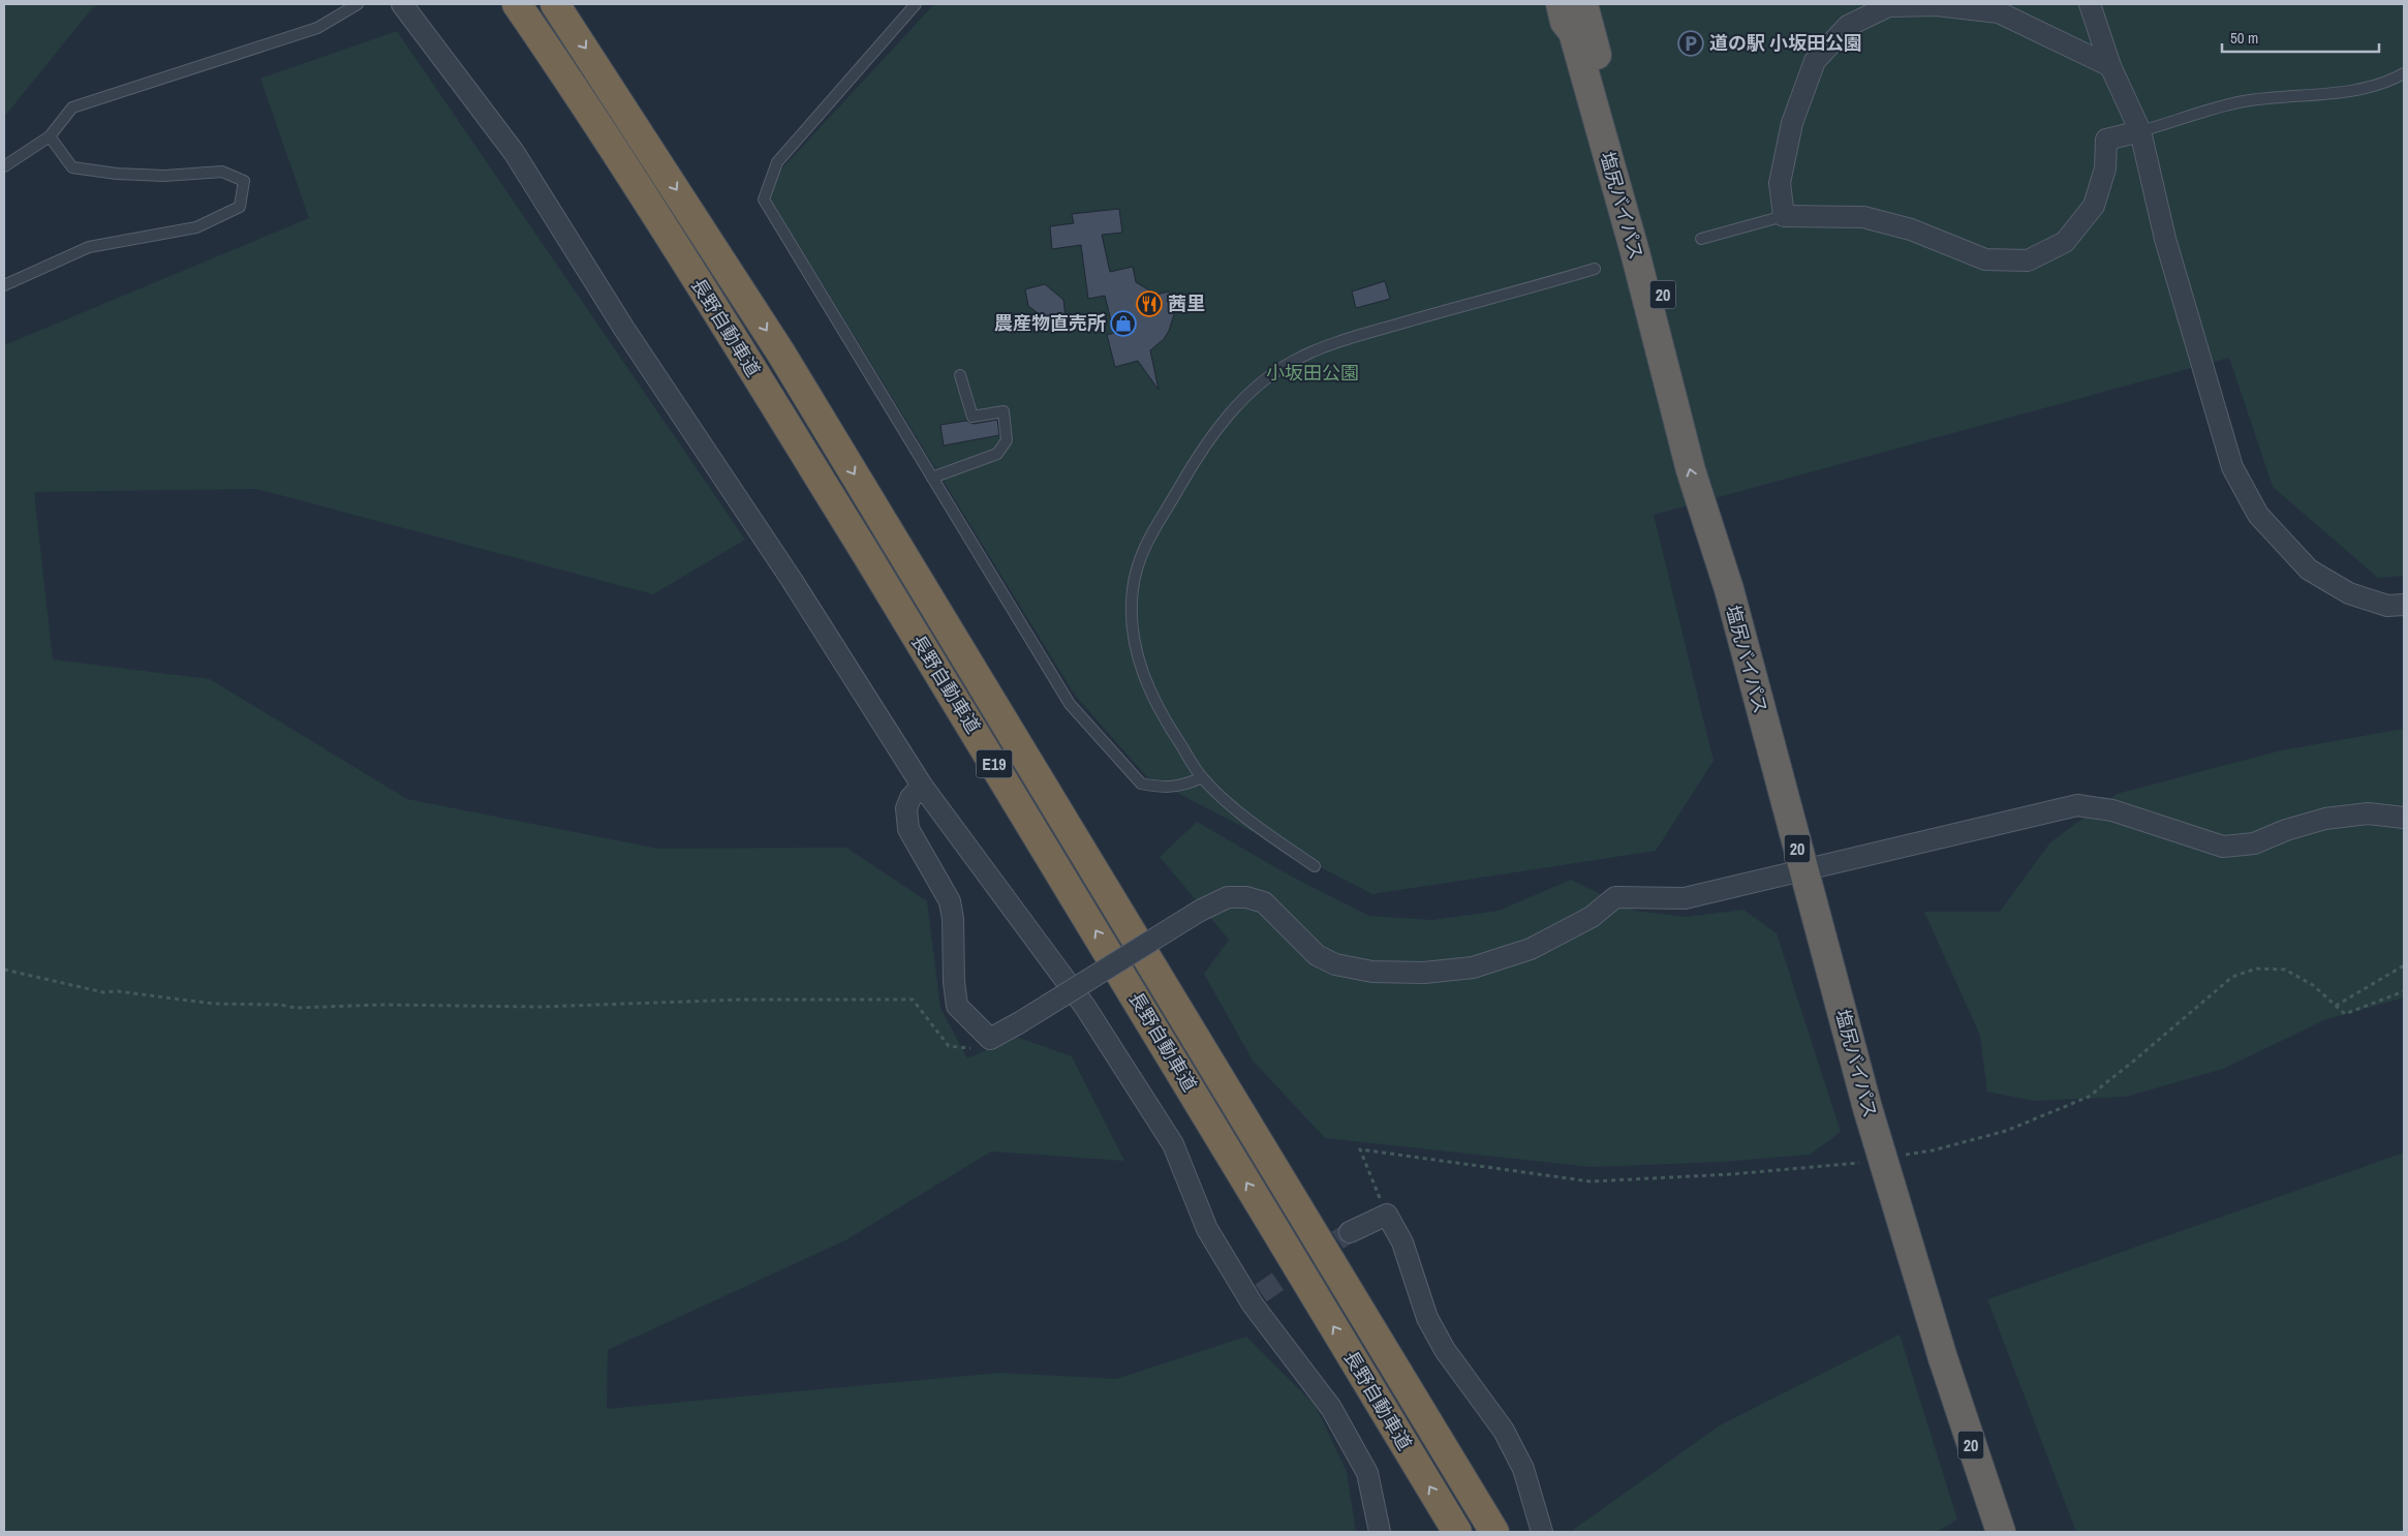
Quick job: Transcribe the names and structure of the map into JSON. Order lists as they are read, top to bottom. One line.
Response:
{"streets":{"highway":["塩尻バイパス","20","長野自動車道","E19"]},"parks":["小坂田公園"],"places":{"parking":["道の駅 小坂田公園"],"restaurant":["茜里"],"shop":["農産物直売所"]},"scale_bar":"50 m"}
